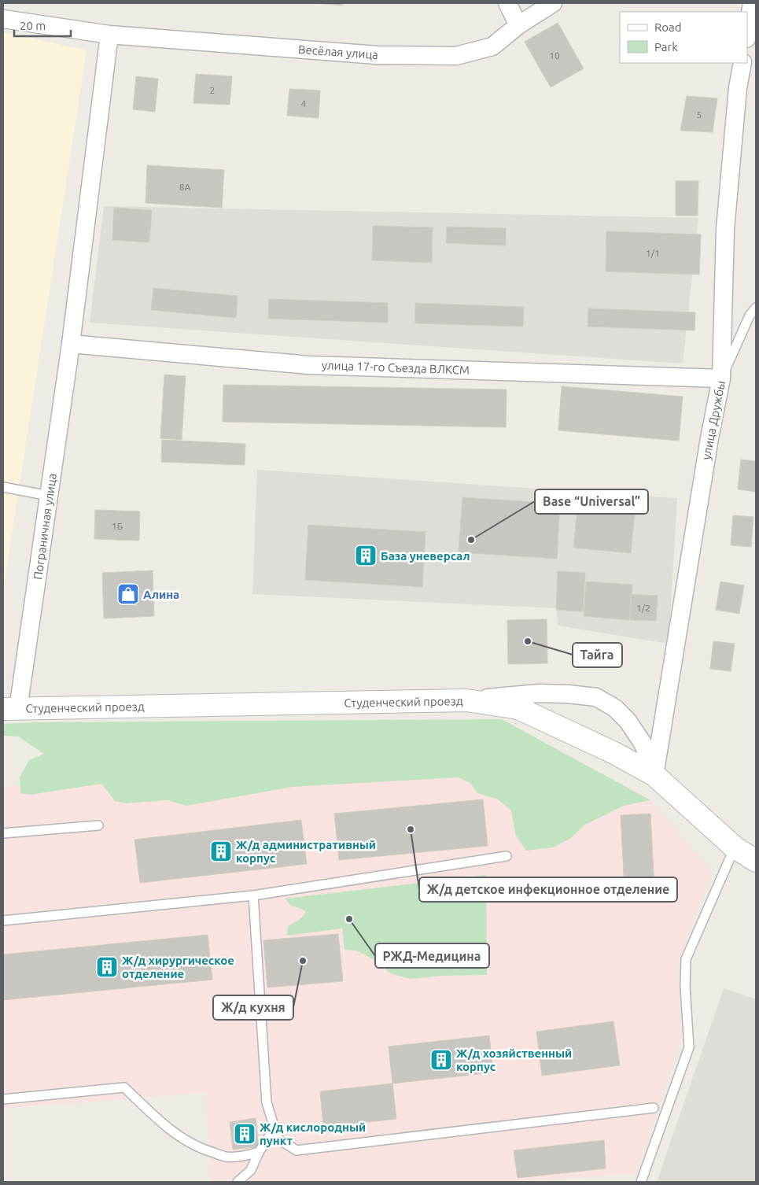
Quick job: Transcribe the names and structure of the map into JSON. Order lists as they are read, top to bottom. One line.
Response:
{"streets":{"street":["Весёлая улица","улица 17-го Съезда ВЛКСМ","улица Дружбы","Пограничная улица","Студенческий проезд"]},"crossings":[["Весёлая улица","Пограничная улица"],["улица 17-го Съезда ВЛКСМ","улица Дружбы"],["улица 17-го Съезда ВЛКСМ","Пограничная улица"],["улица Дружбы","Студенческий проезд"],["Пограничная улица","Студенческий проезд"]],"places":{"other":["Base “Universal”","Тайга","Ж/д детское инфекционное отделение","РЖД-Медицина","Ж/д кухня"],"building":["База уневерсал","Ж/д административный корпус","Ж/д хирургическое отделение","Ж/д хозяйственный корпус","Ж/д кислородный пункт"],"shop":["Алина"]},"house_numbers":["10","2","4","5","8А","1/1","1Б","1/2"],"legend":["Road","Park"],"scale_bar":"20 m"}
